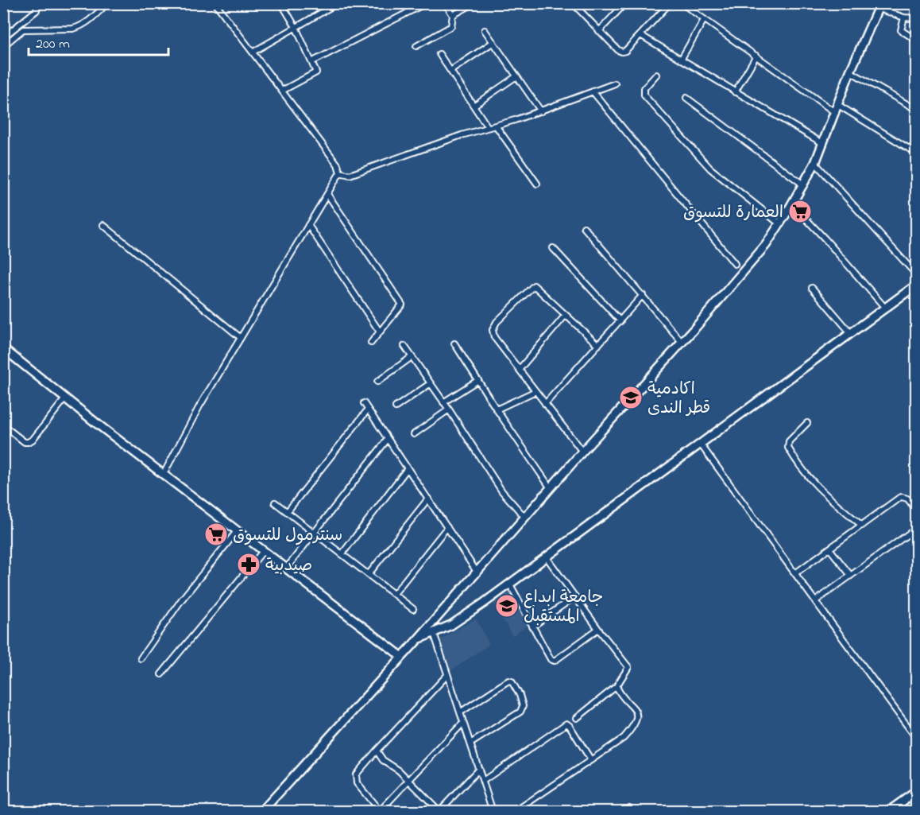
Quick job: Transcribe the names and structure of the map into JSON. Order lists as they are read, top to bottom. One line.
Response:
{"places":{"supermarket":["العمارة للتسوق","سنترمول للتسوق"],"school or university":["اكادمية قطر الندى","جامعة ابداع المستقبل"],"pharmacy":["صيدبية"]},"scale_bar":"200 m"}
